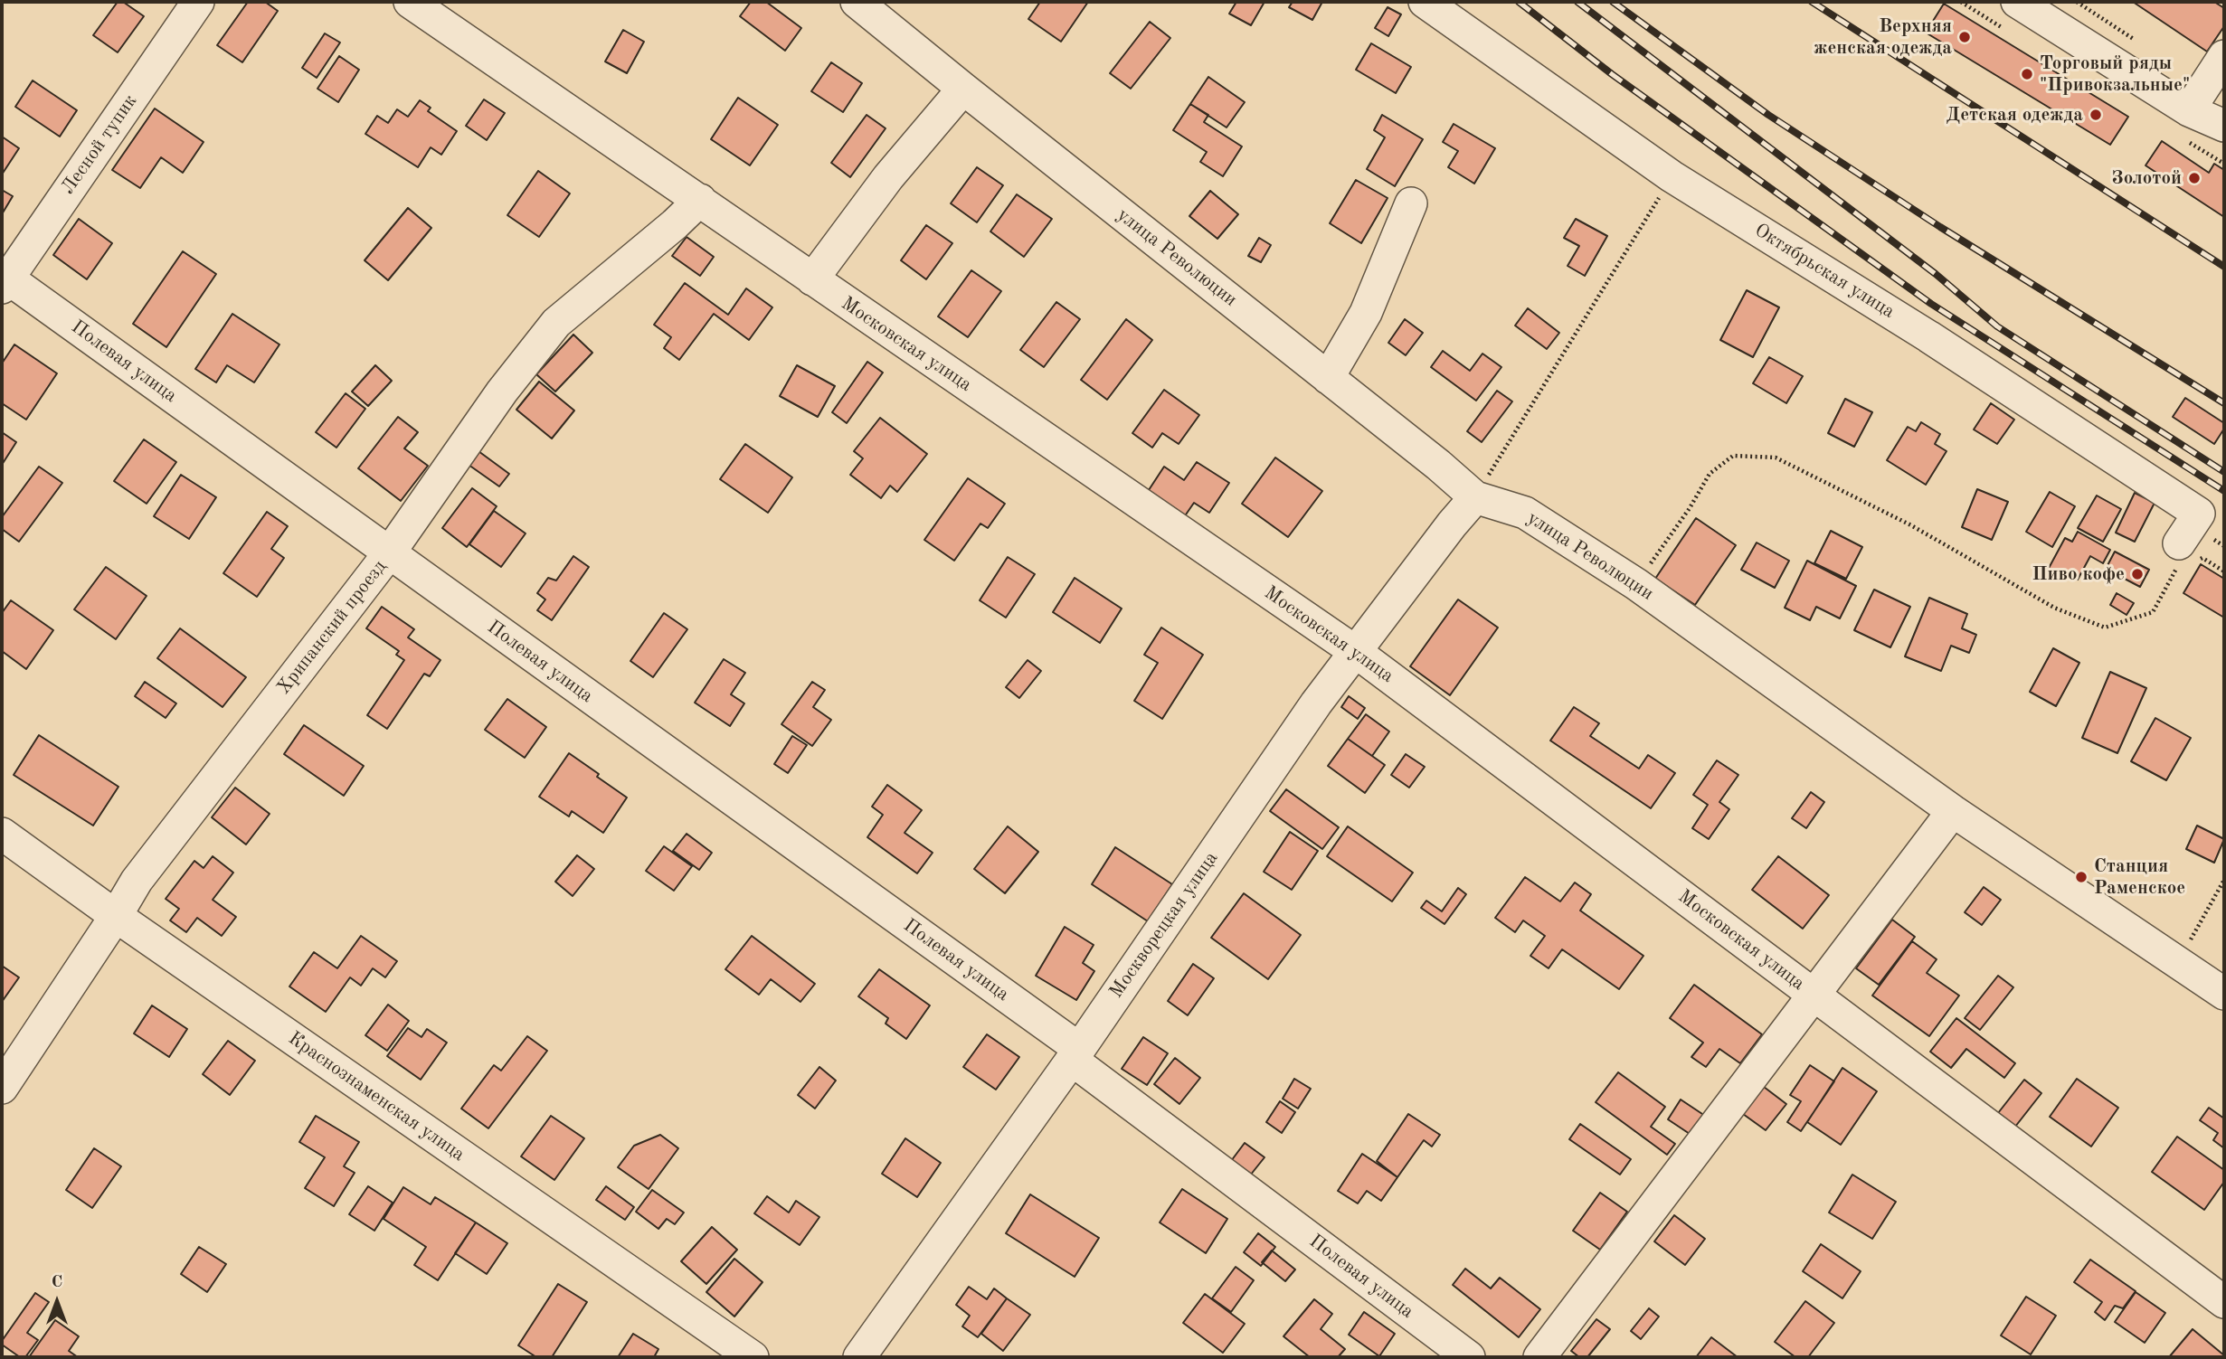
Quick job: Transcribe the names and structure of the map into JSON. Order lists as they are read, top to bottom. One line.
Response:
{"streets":{"street":["Лесной тупик","улица Революции","Октябрьская улица","Московская улица","Полевая улица","Хрипанский проезд","Москворецкая улица","Краснознаменская улица"]},"crossings":[["Лесной тупик","Полевая улица"],["улица Революции","Москворецкая улица"],["Московская улица","Хрипанский проезд"],["Московская улица","Москворецкая улица"],["Полевая улица","Хрипанский проезд"],["Полевая улица","Москворецкая улица"],["Хрипанский проезд","Краснознаменская улица"]],"places":["Верхняя женская одежда","Торговый ряды \"Привокзальные\"","Детская одежда","Золотой","Пиво кофе","Станция Раменское"],"north":"top"}
